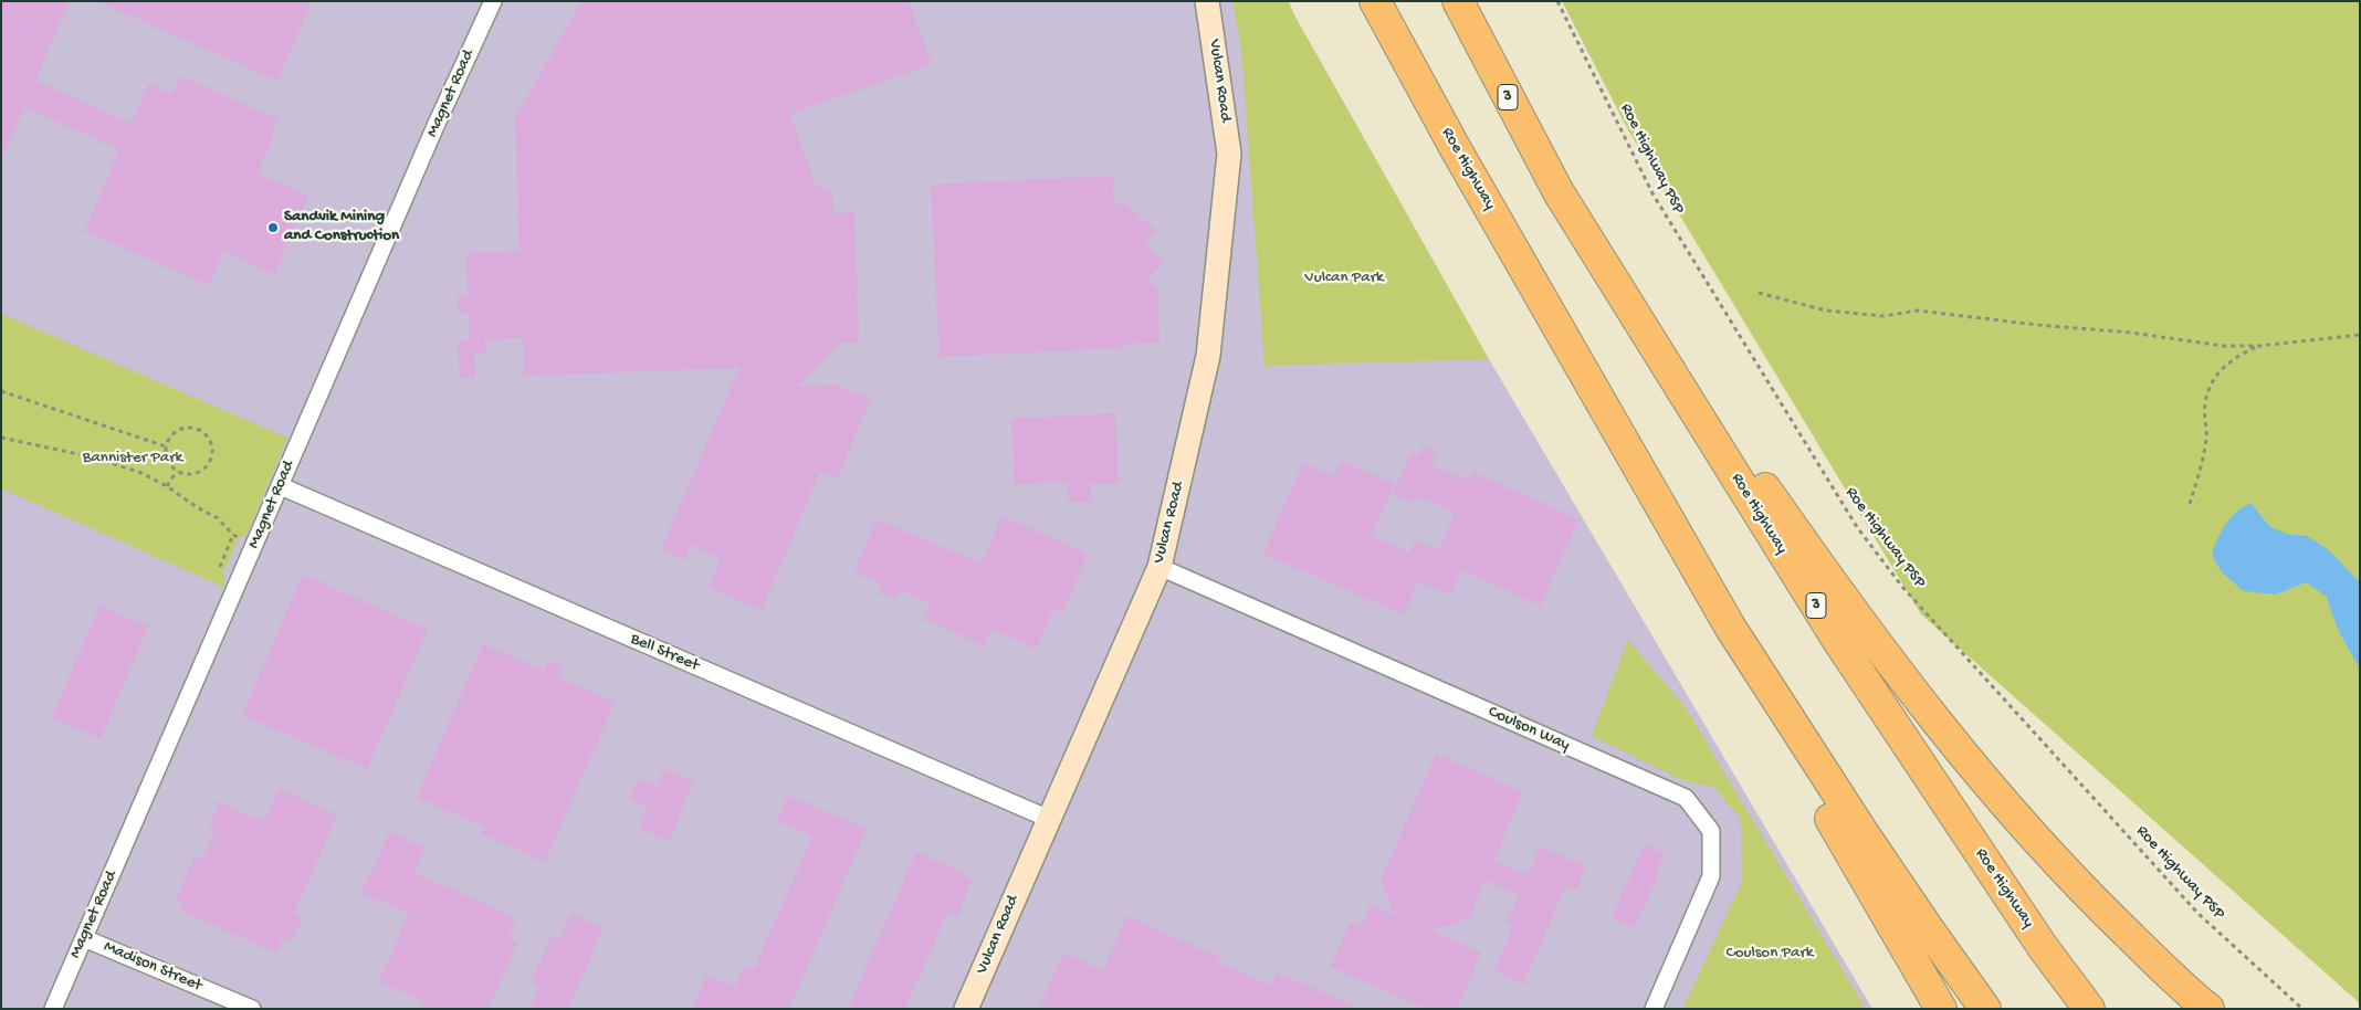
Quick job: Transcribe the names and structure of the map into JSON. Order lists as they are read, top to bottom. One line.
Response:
{"streets":{"highway":["3","Roe Highway"],"street":["Vulcan Road","Magnet Road","Bell Street","Coulson Way","Madison Street"],"path":["Roe Highway PSP"]},"crossings":[["Vulcan Road","Bell Street"],["Vulcan Road","Coulson Way"],["Magnet Road","Bell Street"],["Magnet Road","Madison Street"]],"parks":["Vulcan Park","Bannister Park","Coulson Park"],"places":["Sandvik Mining and Construction"]}
